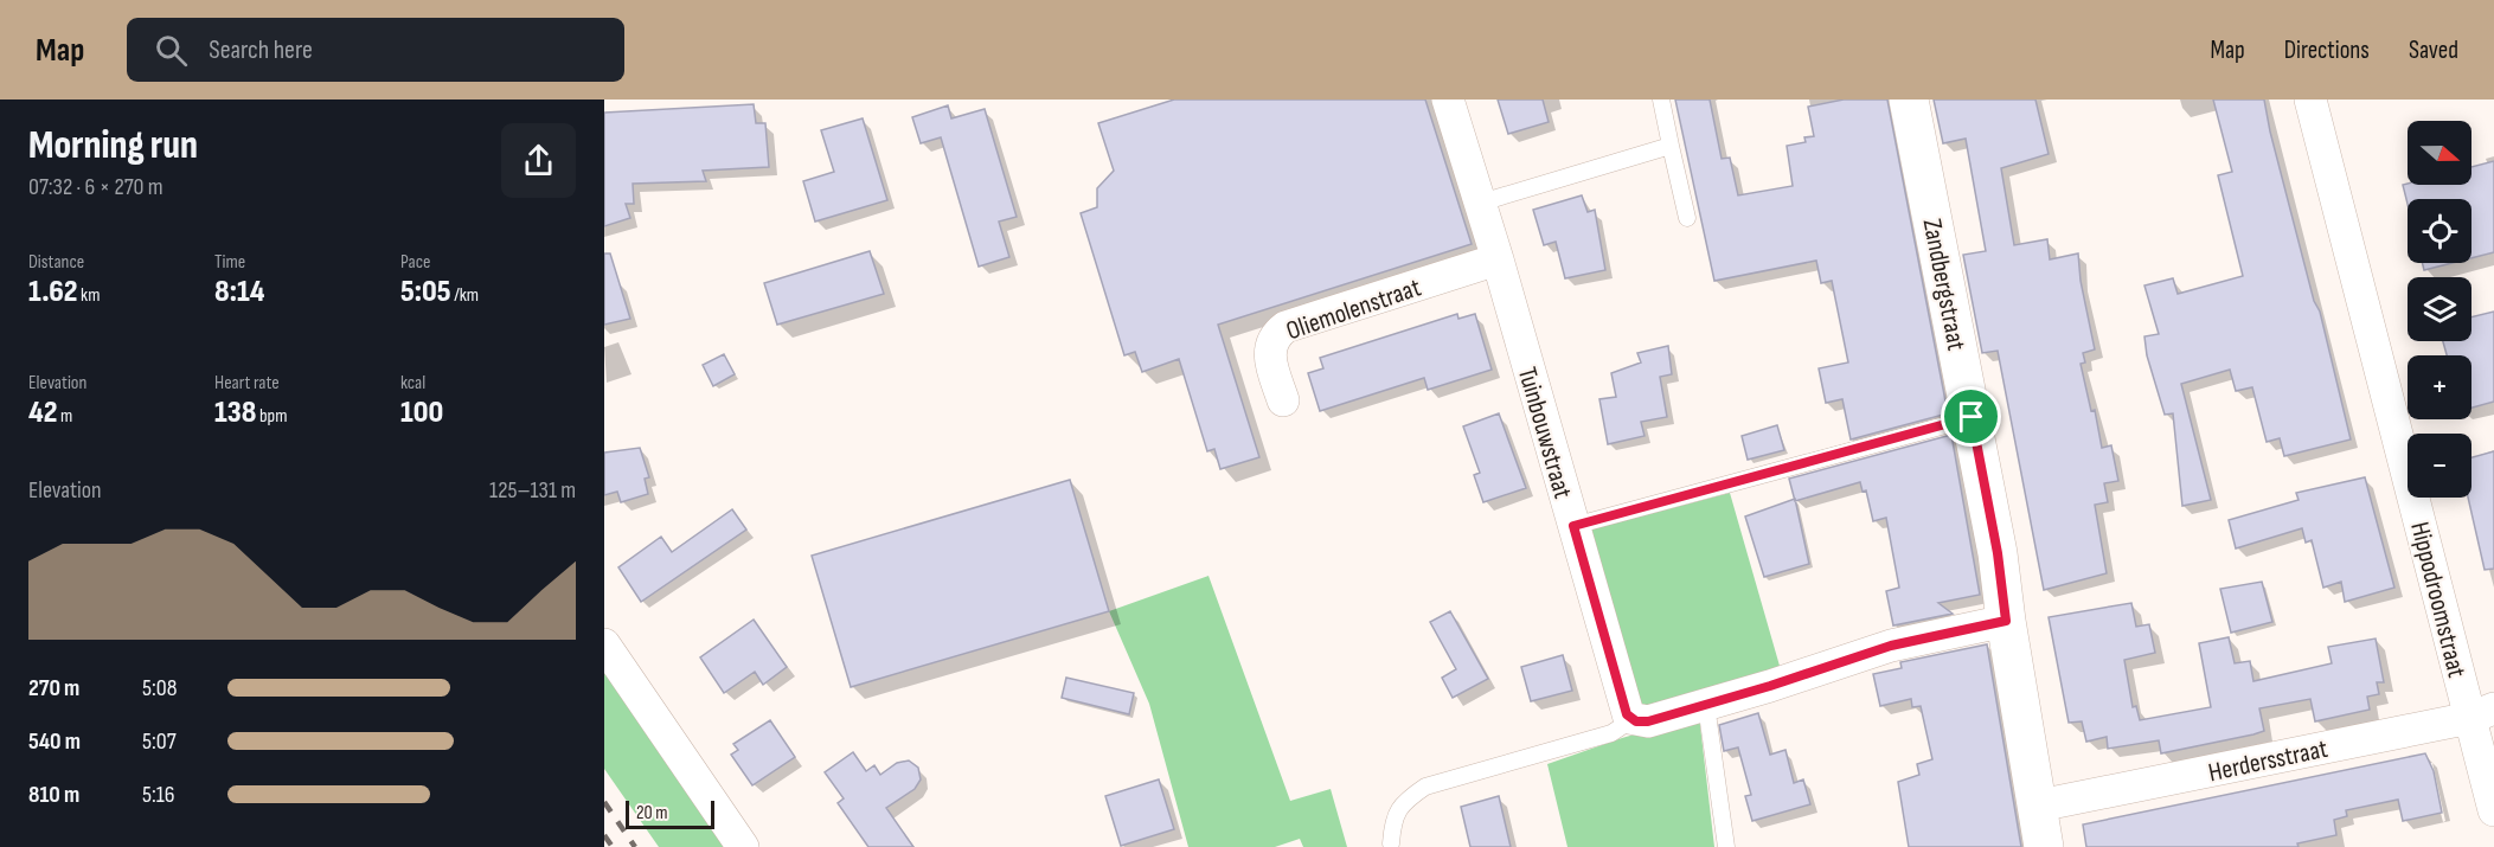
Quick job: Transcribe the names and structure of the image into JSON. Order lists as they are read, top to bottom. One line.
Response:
{"streets":{"street":["Zandbergstraat","Oliemolenstraat","Tuinbouwstraat","Hippodroomstraat","Herdersstraat"]},"crossings":[["Zandbergstraat","Herdersstraat"],["Oliemolenstraat","Tuinbouwstraat"],["Hippodroomstraat","Herdersstraat"]],"scale_bar":"20 m","north":"right","page":{"header":"Map","search":"Search here","nav":["Map","Directions","Saved"],"heading":["Morning run","07:32 · 6 × 270 m"],"map_buttons":["+","−"],"stats":[["Distance","1.62 km"],["Time","8:14"],["Pace","5:05 /km"],["Elevation","42 m"],["Heart rate","138 bpm"],["kcal","100"]],"chart":["Elevation","125–131 m"],"list":[{"name":"270 m","note":"5:08"},{"name":"540 m","note":"5:07"},{"name":"810 m","note":"5:16"}],"scale":"20 m"}}
